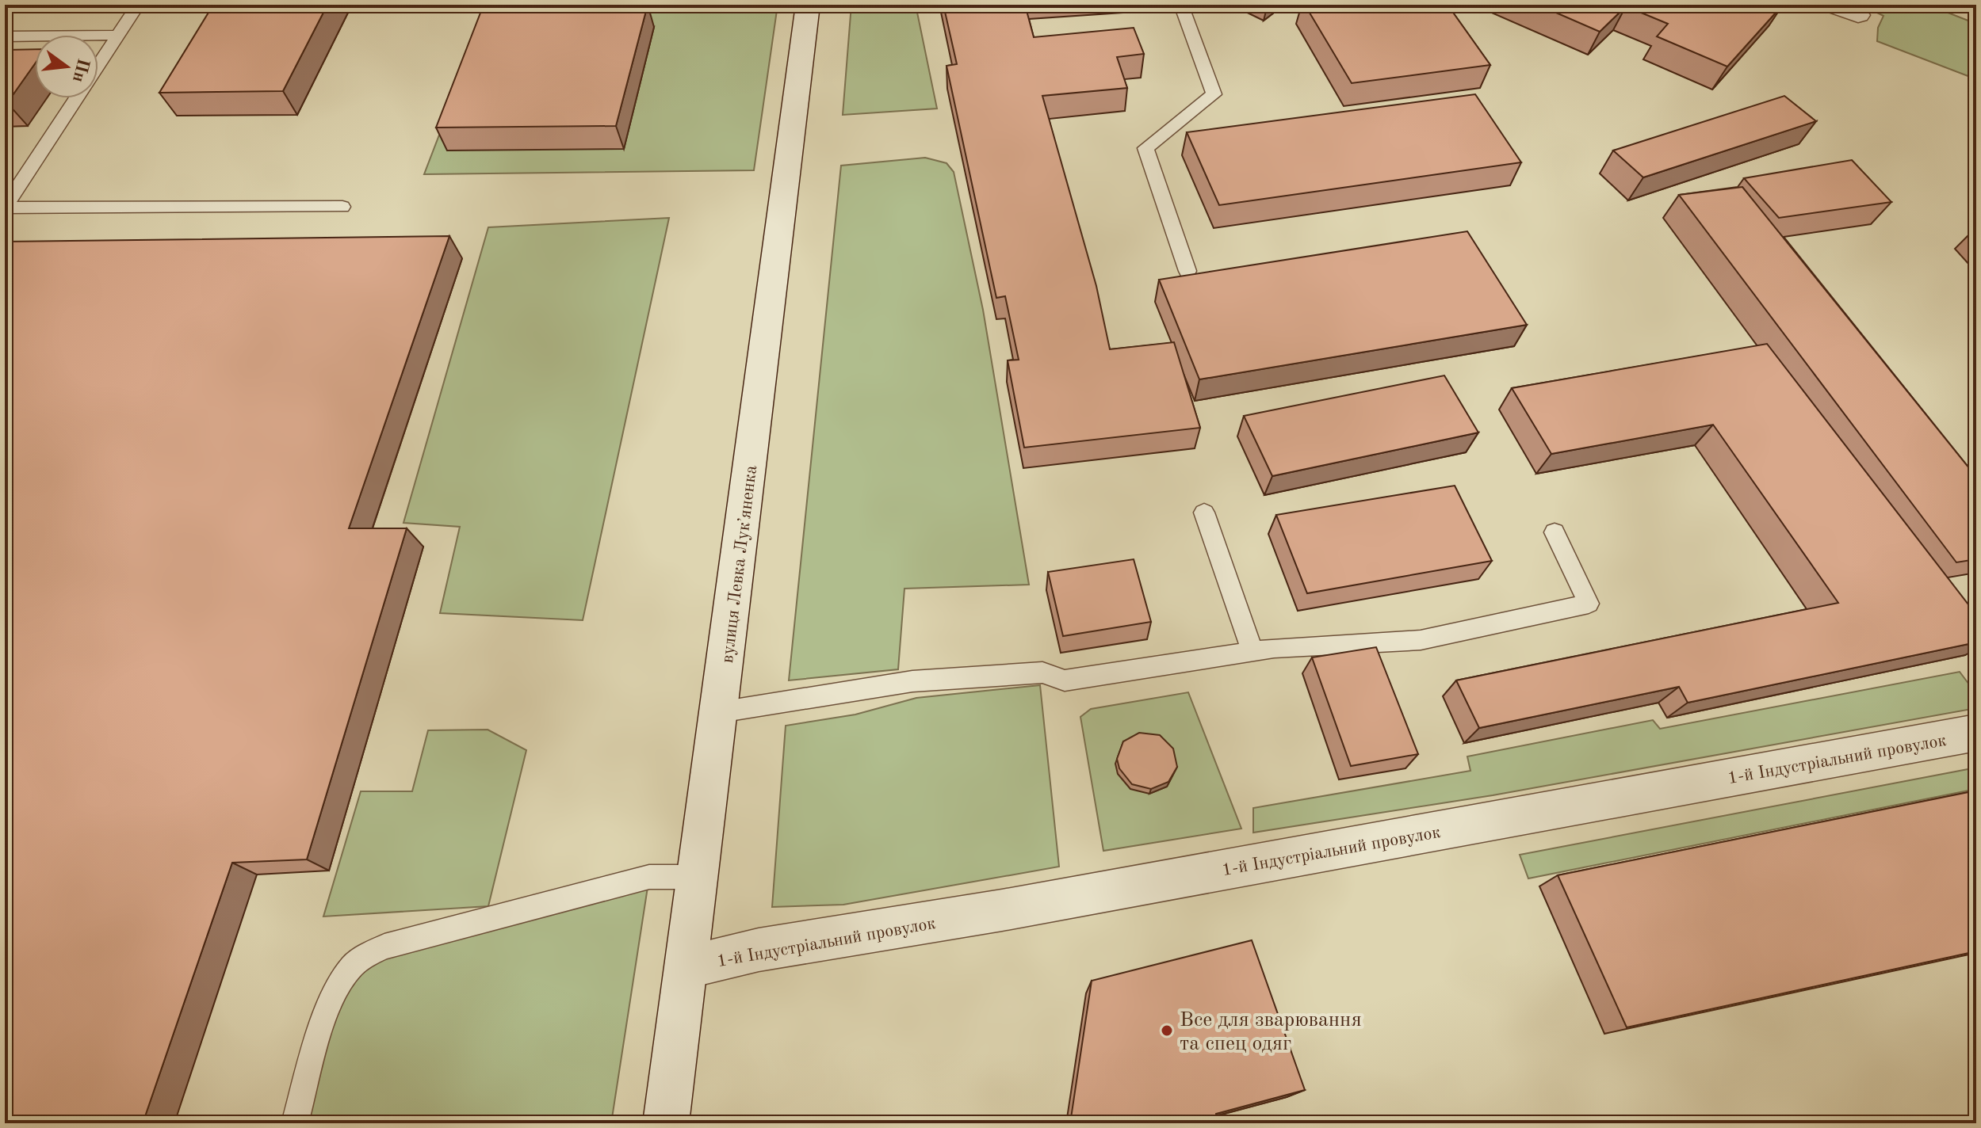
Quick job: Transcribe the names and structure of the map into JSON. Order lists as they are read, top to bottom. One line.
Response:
{"streets":{"main road":["вулиця Левка Лукʼяненка","1-й Індустріальний провулок"]},"crossings":[["вулиця Левка Лукʼяненка","1-й Індустріальний провулок"]],"places":["Все для зварювання та спец одяг"],"north":"right"}
